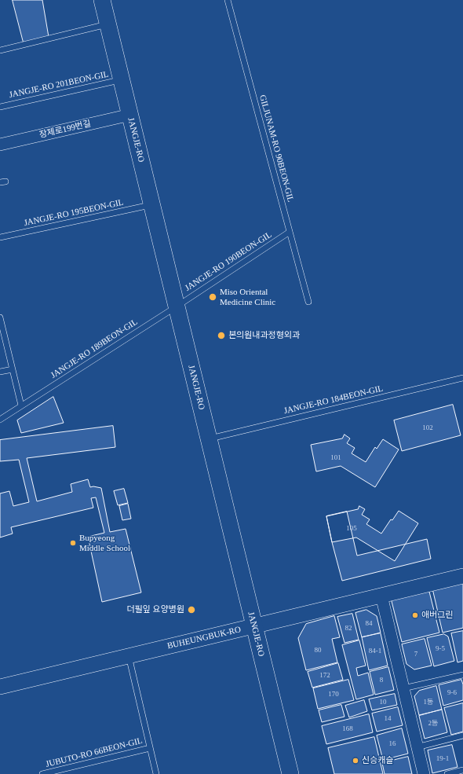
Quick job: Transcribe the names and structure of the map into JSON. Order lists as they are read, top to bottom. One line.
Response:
{"streets":{"main road":["JANGJE-RO"],"street":["장제로199번길","BUHEUNGBUK-RO"],"lane":["JANGJE-RO 201BEON-GIL","GILJUNAM-RO 90BEON-GIL","JANGJE-RO 195BEON-GIL","JANGJE-RO 190BEON-GIL","JANGJE-RO 189BEON-GIL","JANGJE-RO 184BEON-GIL","JUBUTO-RO 66BEON-GIL"]},"crossings":[["JANGJE-RO 201BEON-GIL","JANGJE-RO"],["장제로199번길","JANGJE-RO"],["JANGJE-RO","JANGJE-RO 195BEON-GIL"],["JANGJE-RO","JANGJE-RO 190BEON-GIL"],["JANGJE-RO","JANGJE-RO 189BEON-GIL"],["JANGJE-RO","JANGJE-RO 184BEON-GIL"],["JANGJE-RO","BUHEUNGBUK-RO"],["GILJUNAM-RO 90BEON-GIL","JANGJE-RO 190BEON-GIL"],["JANGJE-RO 190BEON-GIL","JANGJE-RO 189BEON-GIL"]],"places":["Miso Oriental Medicine Clinic","본의원내과정형외과","Bupyeong Middle School","더필잎 요양병원","애버그린","신승캐슬"],"house_numbers":["102","101","105","84","82","9-5","80","84-1","7","172","8","9-6","170","10","1동","14","2동","168","16","19-1"]}
